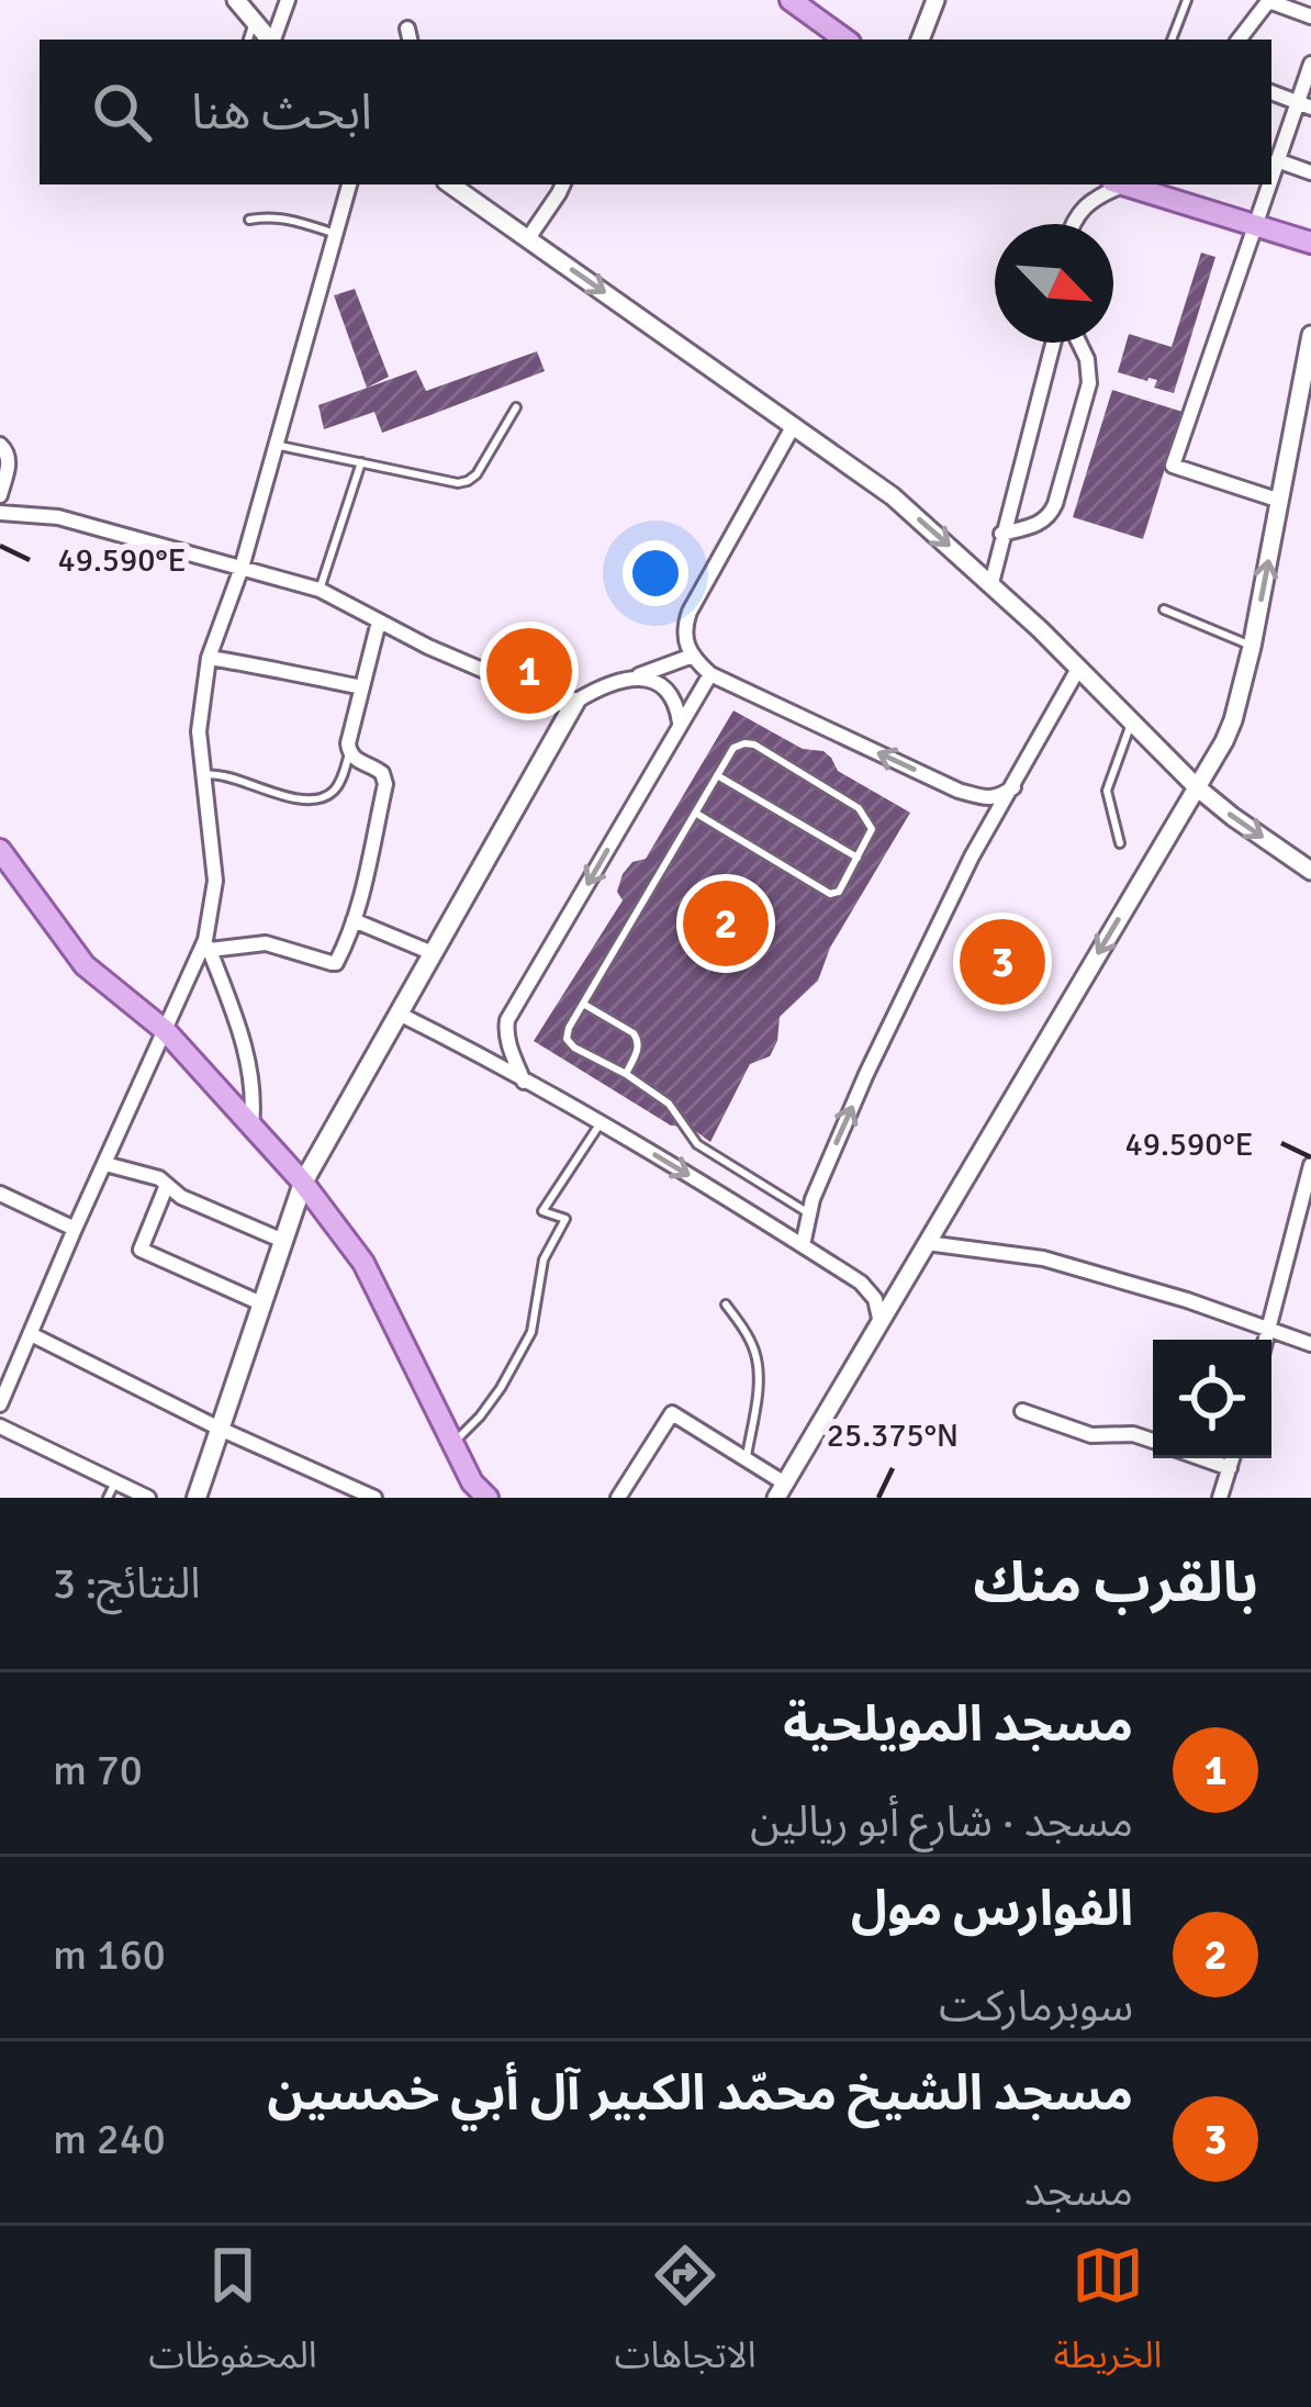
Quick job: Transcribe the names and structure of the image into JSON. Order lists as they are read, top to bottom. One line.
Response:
{"north":"bottom right","page":{"search":"ابحث هنا","pins":["1","2","3"],"heading":["بالقرب منك","النتائج: 3"],"list":[{"mark":"1","name":"مسجد المويلحية","note":"مسجد · شارع أبو ريالين","value":"70 m"},{"mark":"2","name":"الفوارس مول","note":"سوبرماركت","value":"160 m"},{"mark":"3","name":"مسجد الشيخ محمّد الكبير آل أبي خمسين","note":"مسجد","value":"240 m"}],"nav":["الخريطة","الاتجاهات","المحفوظات"]},"coordinates":["49.590°E","25.375°N"]}
